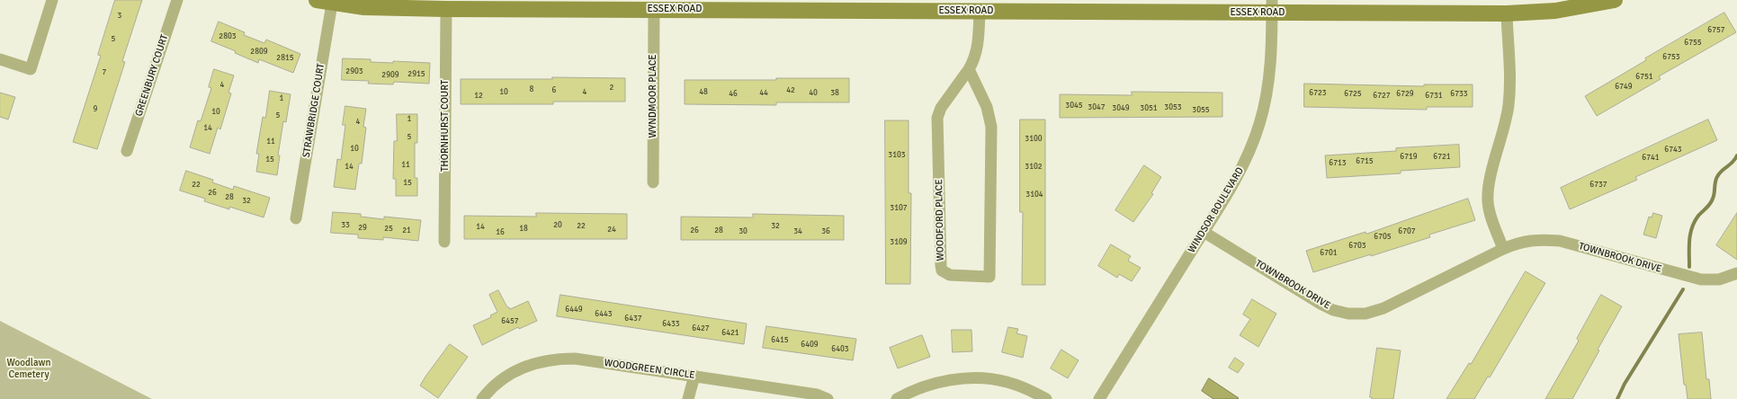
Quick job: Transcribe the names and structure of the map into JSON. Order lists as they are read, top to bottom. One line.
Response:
{"streets":{"street":["ESSEX ROAD","GREENBURY COURT","WYNDMOOR PLACE","STRAWBRIDGE COURT","THORNHURST COURT","WINDSOR BOULEVARD","WOODFORD PLACE","TOWNBROOK DRIVE","WOODGREEN CIRCLE"]},"crossings":[["ESSEX ROAD","WYNDMOOR PLACE"],["ESSEX ROAD","STRAWBRIDGE COURT"],["ESSEX ROAD","THORNHURST COURT"],["ESSEX ROAD","WINDSOR BOULEVARD"],["ESSEX ROAD","WOODFORD PLACE"],["WINDSOR BOULEVARD","TOWNBROOK DRIVE"]],"parks":["Woodlawn Cemetery"],"house_numbers":["3","6757","2803","5","6755","2809","6753","2815","2903","7","2915","2909","6751","4","6749","2","8","6","42","10","4","48","44","40","38","6723","46","6725","6729","6733","12","6727","6731","1","3045","3047","3053","3049","3051","9","3055","10","5","1","4","14","5","3100","11","10","6743","3103","6719","6721","6741","15","6715","6713","11","14","3102","15","22","6737","26","3104","28","32","3107","33","20","22","32","14","29","25","18","24","21","26","28","30","34","36","6707","16","6705","3109","6703","6701","6449","6443","6437","6457","6433","6427","6421","6415","6409","6403"]}
